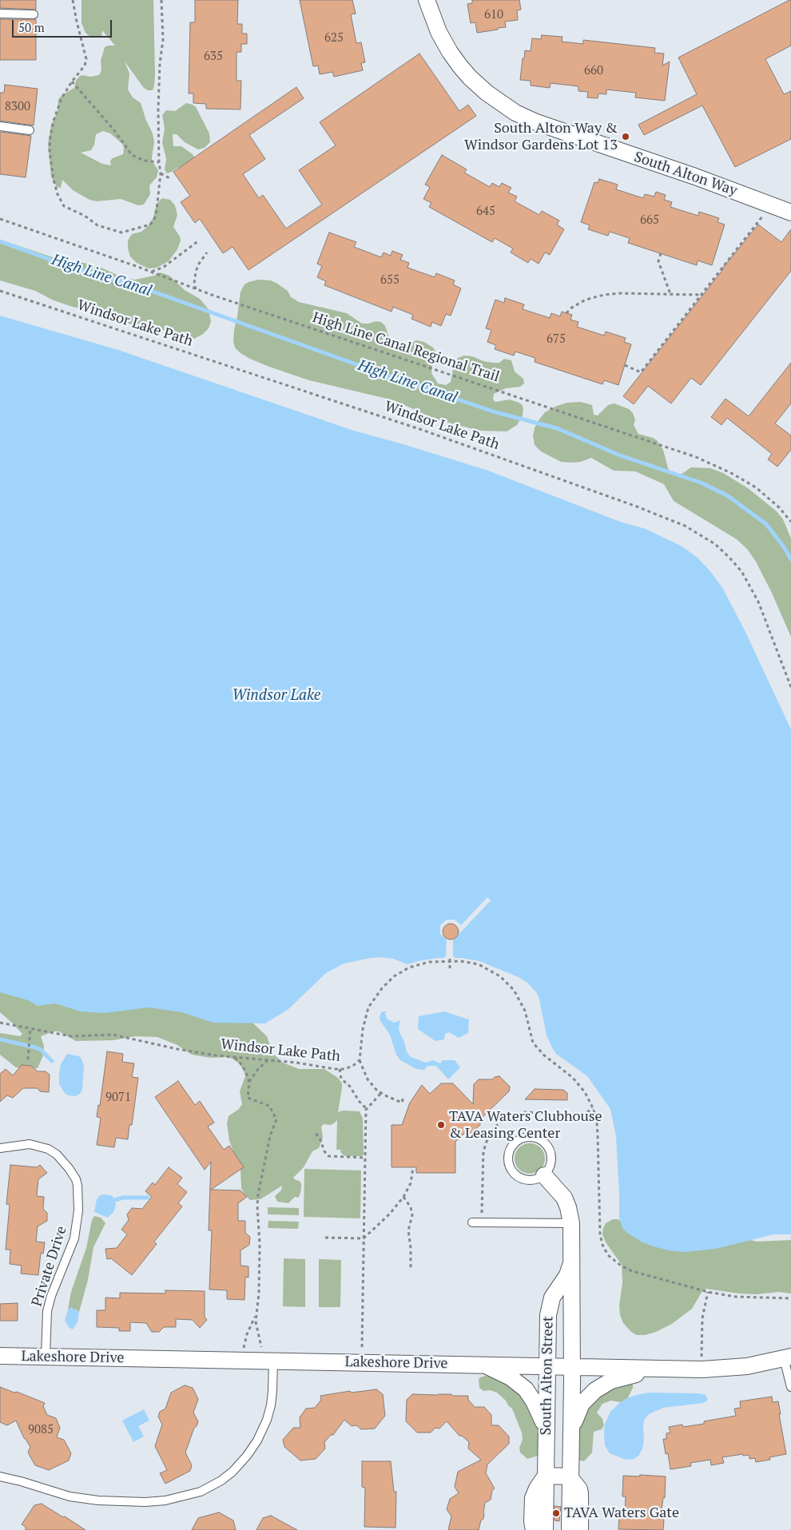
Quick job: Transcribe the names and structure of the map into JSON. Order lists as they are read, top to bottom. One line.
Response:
{"streets":{"street":["South Alton Way","Lakeshore Drive","South Alton Street"],"lane":["Private Drive"],"path":["Windsor Lake Path","High Line Canal Regional Trail"]},"crossings":[["Private Drive","Lakeshore Drive"],["Lakeshore Drive","South Alton Street"]],"water":["High Line Canal","Windsor Lake"],"places":["South Alton Way & Windsor Gardens Lot 13","TAVA Waters Clubhouse & Leasing Center","TAVA Waters Gate"],"house_numbers":["610","625","635","660","8300","645","665","655","675","9071","9085"],"scale_bar":"50 m"}
